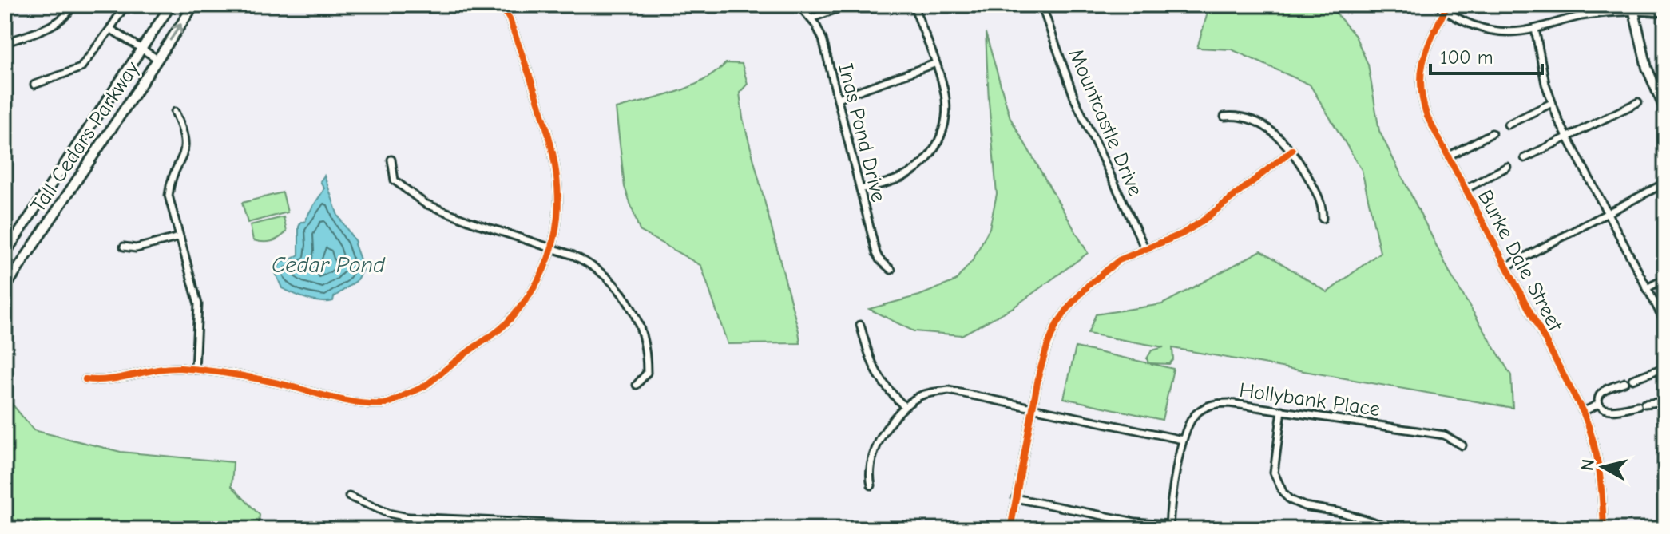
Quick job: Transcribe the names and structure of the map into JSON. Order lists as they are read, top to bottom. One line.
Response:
{"streets":{"main road":["Tall Cedars Parkway"],"street":["Mountcastle Drive","Inas Pond Drive","Burke Dale Street","Hollybank Place"]},"water":["Cedar Pond"],"scale_bar":"100 m","north":"left"}
